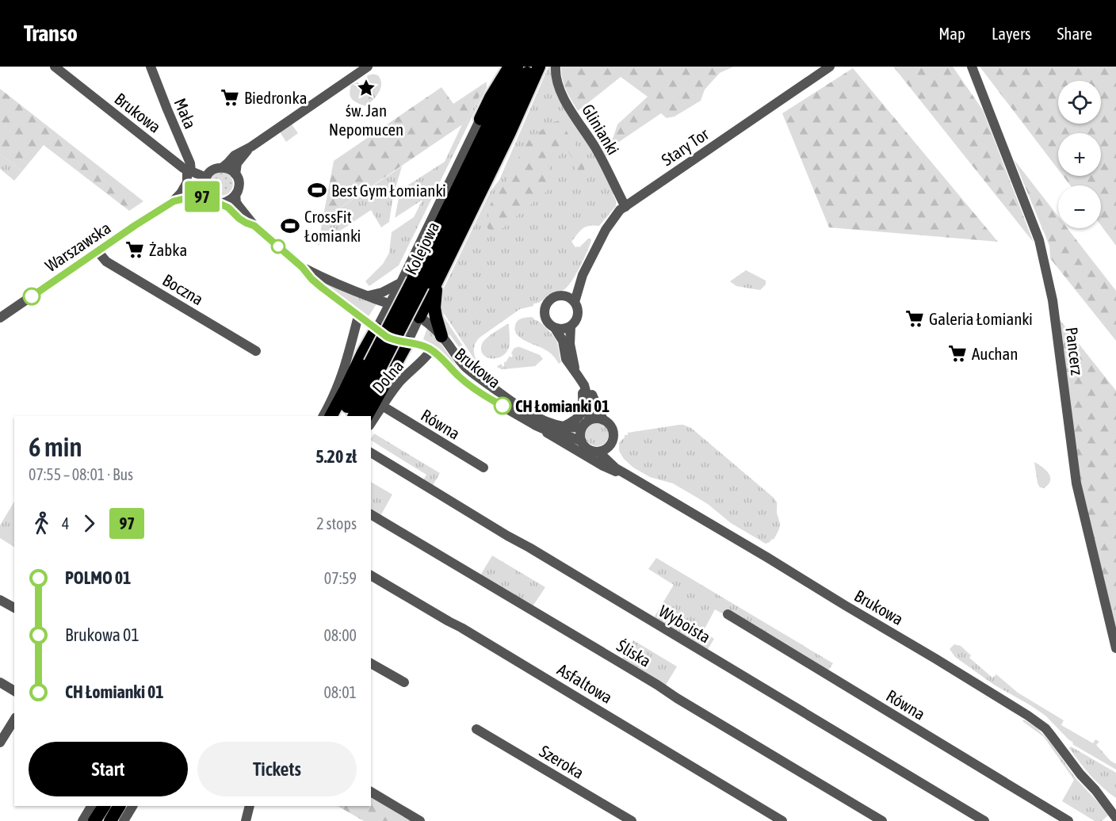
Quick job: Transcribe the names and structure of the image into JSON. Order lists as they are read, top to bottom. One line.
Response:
{"streets":{"highway":["Kolejowa"],"street":["Brukowa","Mała","Glinianki","Stary Tor","Warszawska","Boczna","Pancerz","Dolna","Równa","Wyboista","Śliska","Asfaltowa","Szeroka"]},"crossings":[["Brukowa","Mała"],["Brukowa","Warszawska"],["Brukowa","Dolna"],["Mała","Warszawska"],["Glinianki","Stary Tor"],["Warszawska","Boczna"],["Dolna","Równa"]],"places":{"place":["św. Jan Nepomucen"],"supermarket":["Biedronka","Żabka","Galeria Łomianki","Auchan"],"sports":["Best Gym Łomianki","CrossFit Łomianki"],"other":["CH Łomianki 01"]},"lines":["bus line 97"],"page":{"header":"Transo","nav":["Map","Layers","Share"],"on_map":"97","map_buttons":["+","−"],"heading":["6 min","07:55 – 08:01 · Bus","5.20 zł"],"legs":["4","97","2 stops"],"list":[{"name":"POLMO 01","value":"07:59"},{"name":"Brukowa 01","value":"08:00"},{"name":"CH Łomianki 01","value":"08:01"}],"buttons":["Start","Tickets"]}}
